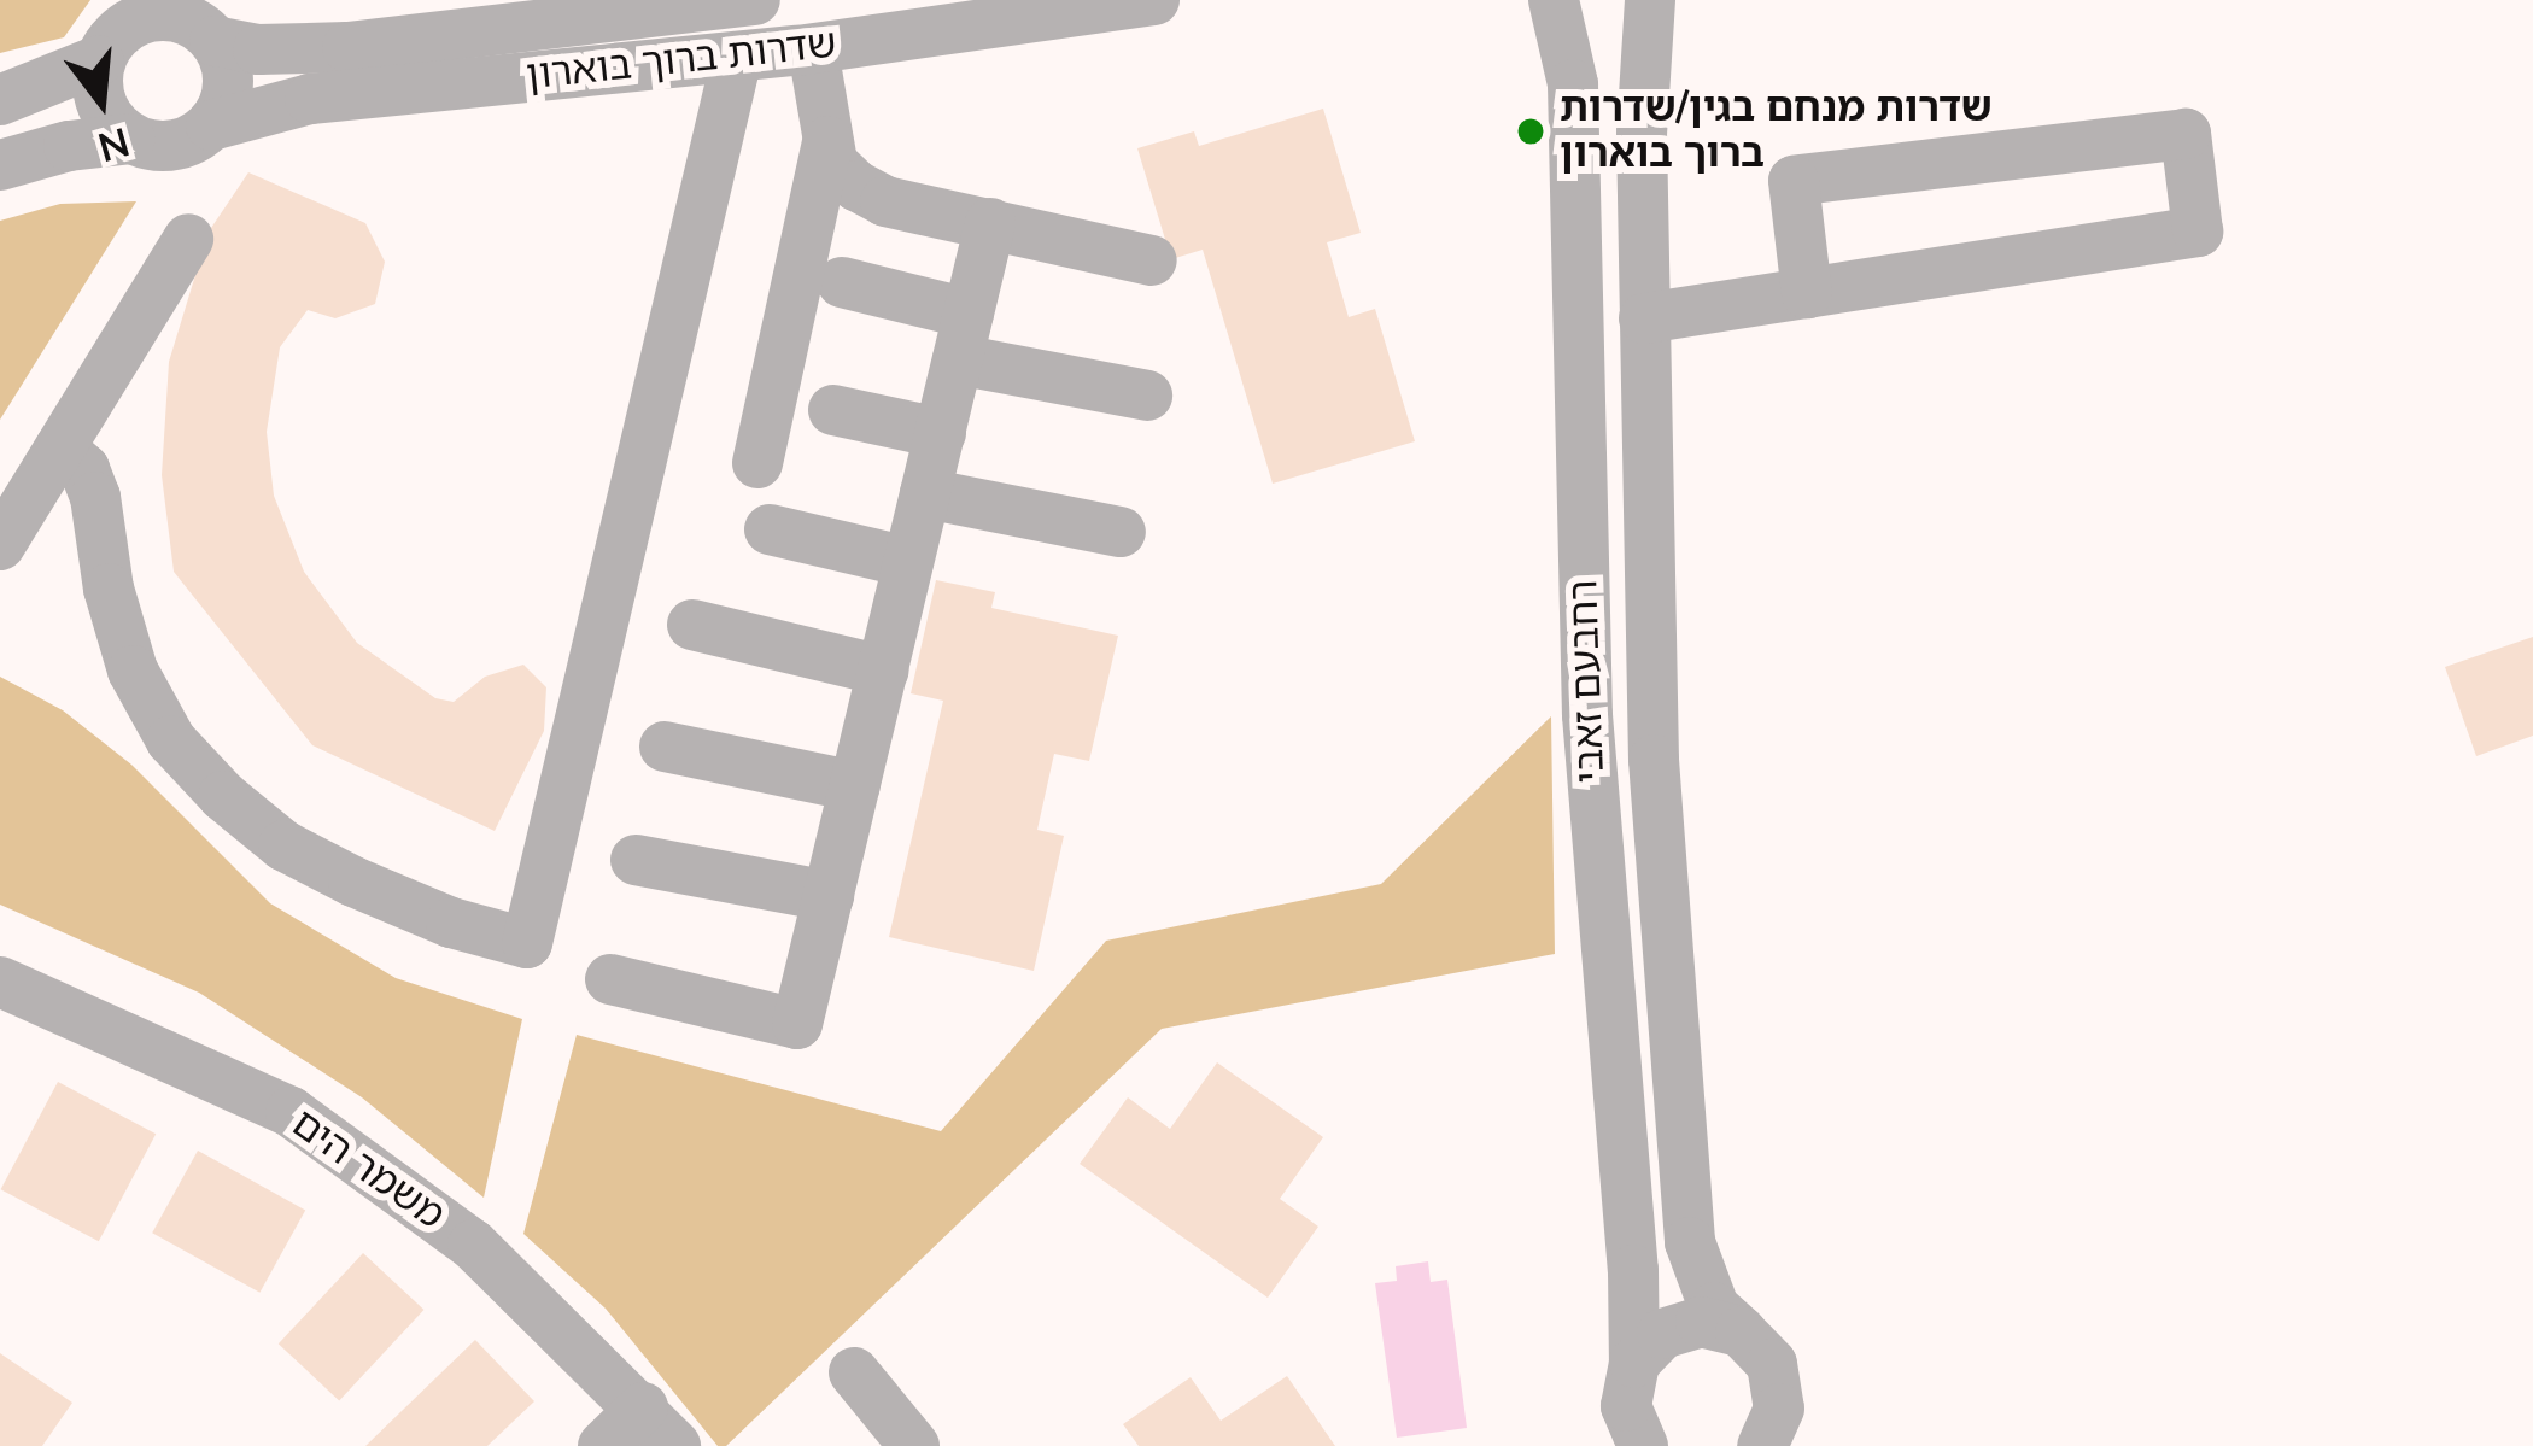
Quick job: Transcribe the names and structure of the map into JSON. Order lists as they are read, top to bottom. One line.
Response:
{"streets":{"street":["שדרות ברוך בוארון","רחבעם זאבי","משמר הים"]},"places":["שדרות מנחם בגין/שדרות ברוך בוארון"],"north":"bottom"}
